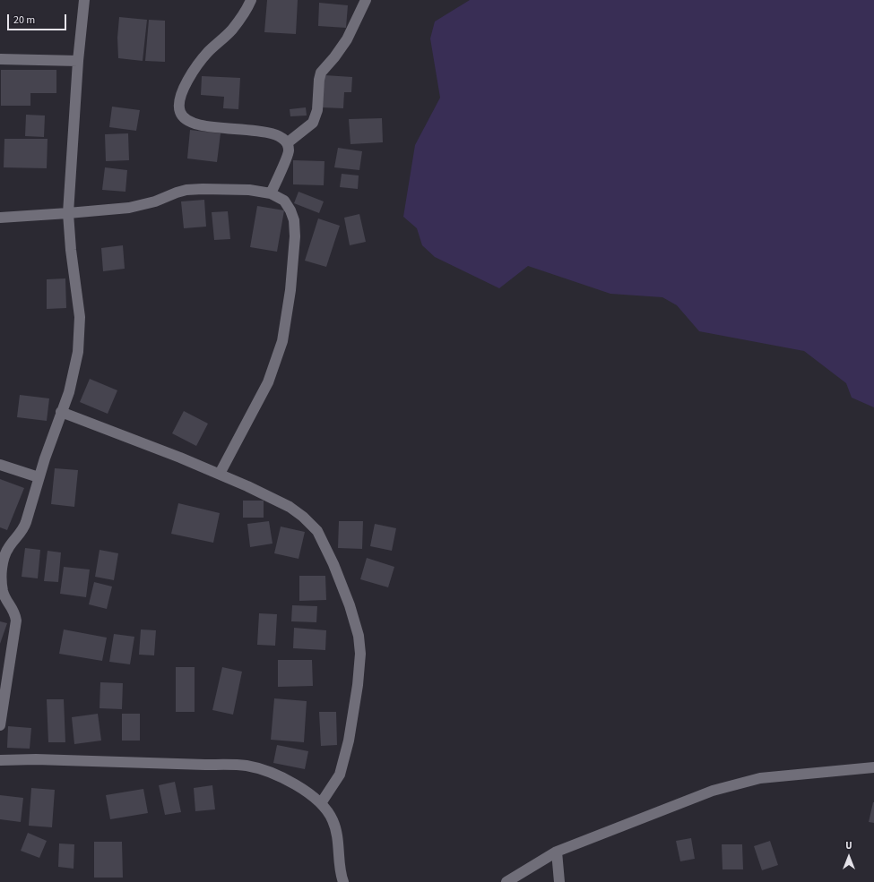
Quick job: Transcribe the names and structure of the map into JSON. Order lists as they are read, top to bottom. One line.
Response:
{"scale_bar":"20 m","north":"top"}
